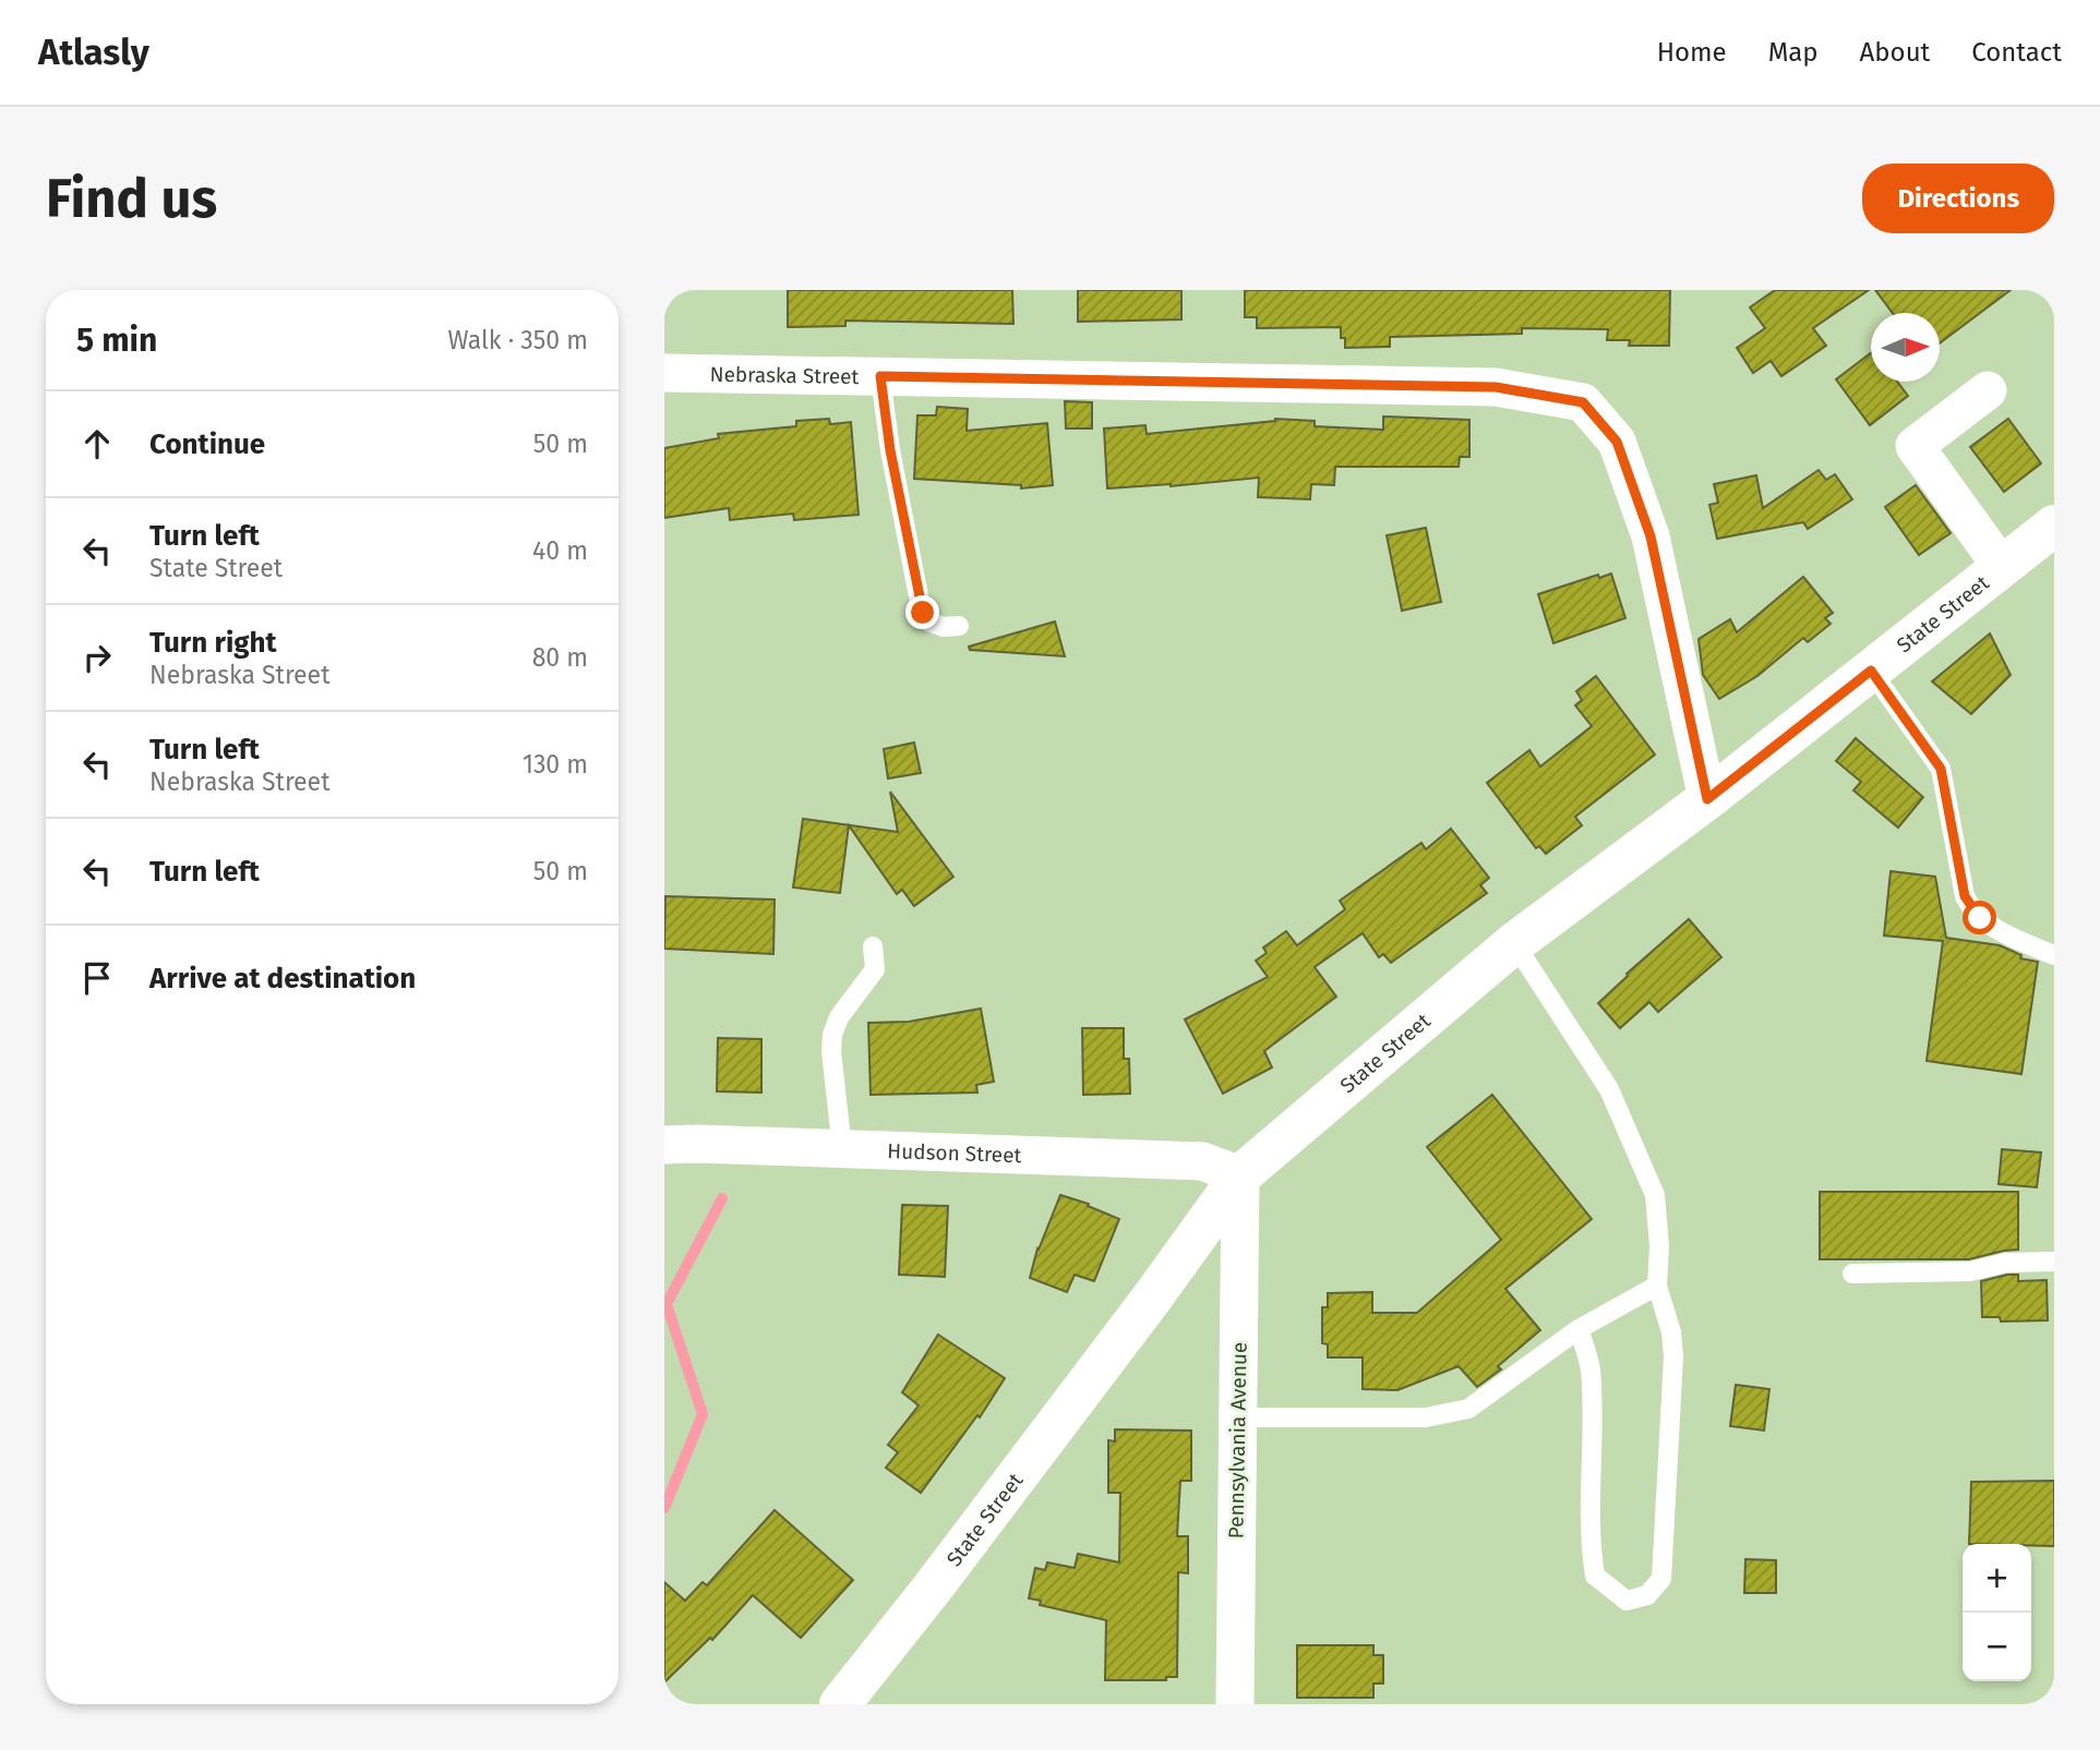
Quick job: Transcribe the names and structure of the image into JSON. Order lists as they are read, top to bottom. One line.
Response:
{"streets":{"street":["Nebraska Street","State Street","Hudson Street","Pennsylvania Avenue"]},"crossings":[["Nebraska Street","State Street"],["State Street","Hudson Street"],["State Street","Pennsylvania Avenue"],["Hudson Street","Pennsylvania Avenue"]],"north":"right","page":{"header":"Atlasly","nav":["Home","Map","About","Contact"],"buttons":"Directions","title":"Find us","heading":["5 min","Walk · 350 m"],"list":[["Continue","50 m"],["Turn left","State Street","40 m"],["Turn right","Nebraska Street","80 m"],["Turn left","Nebraska Street","130 m"],["Turn left","50 m"],"Arrive at destination"],"map_buttons":["+","−"]}}
